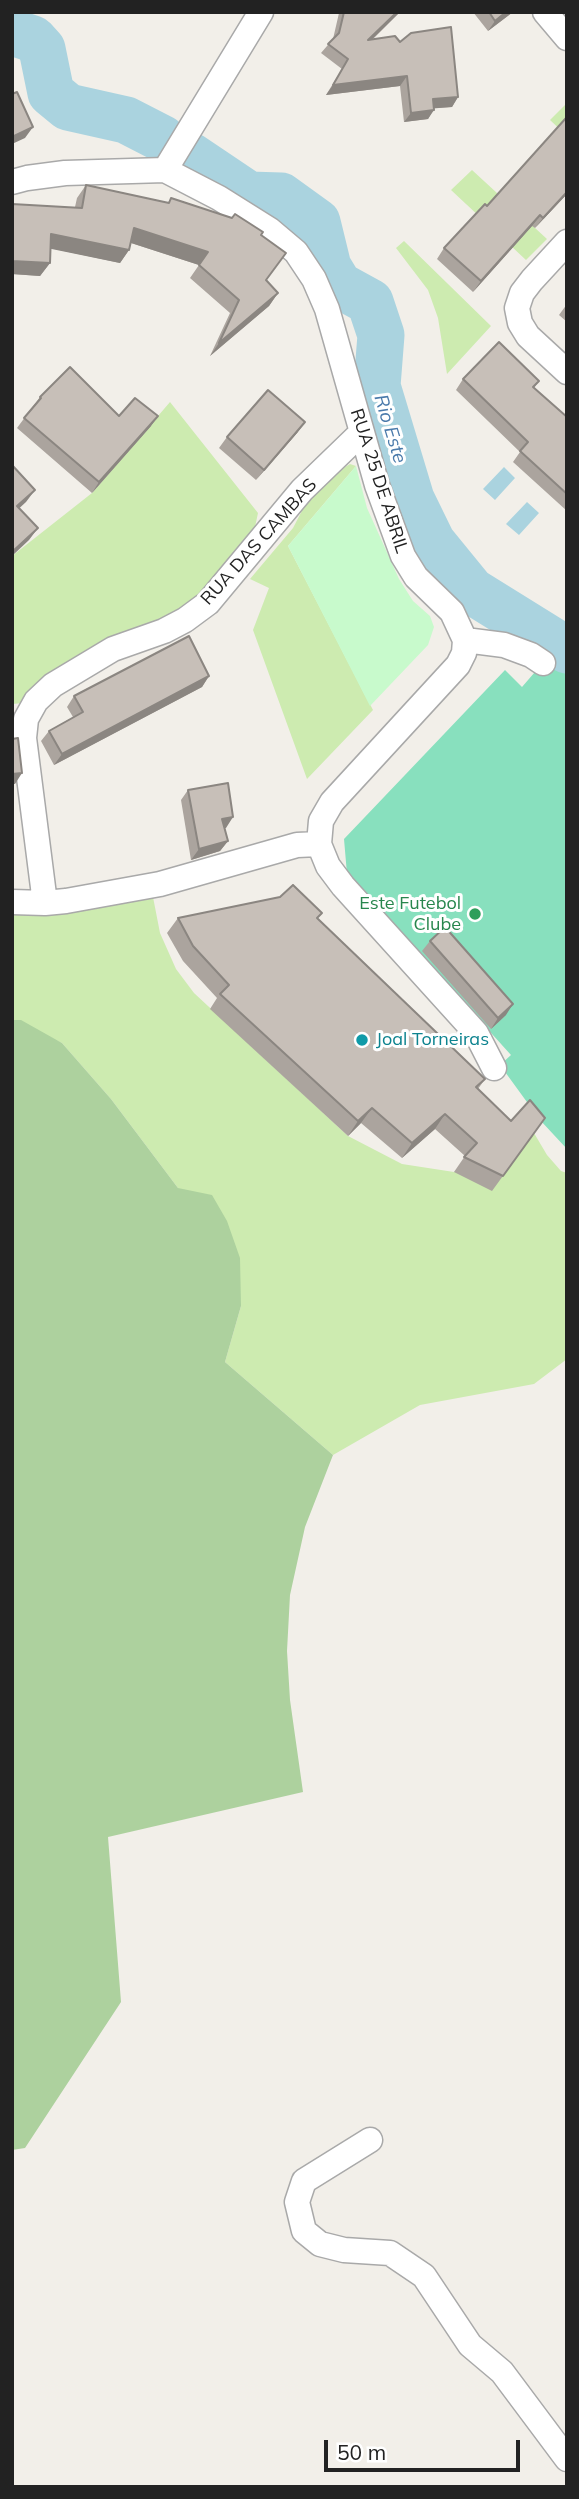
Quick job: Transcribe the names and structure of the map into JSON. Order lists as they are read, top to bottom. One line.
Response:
{"streets":{"street":["RUA 25 DE ABRIL","RUA DAS CAMBAS"]},"crossings":[["RUA 25 DE ABRIL","RUA DAS CAMBAS"]],"water":["Rio Este"],"places":["Este Futebol Clube","Joal Torneiras"],"scale_bar":"50 m"}
